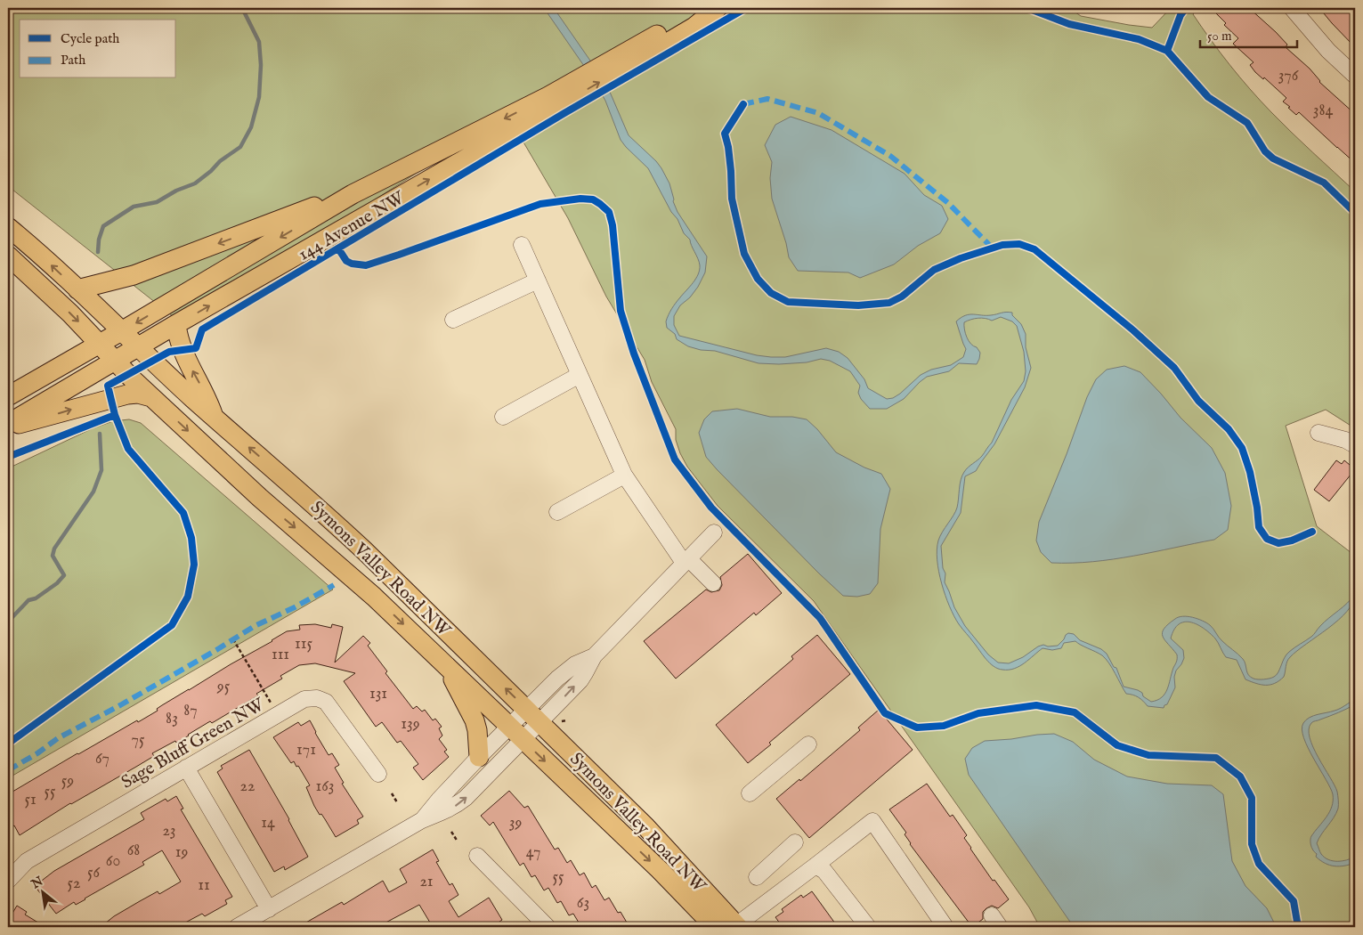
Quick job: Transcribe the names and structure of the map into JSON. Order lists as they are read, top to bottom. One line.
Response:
{"streets":{"main road":["144 Avenue NW","Symons Valley Road NW"],"street":["Sage Bluff Green NW"]},"crossings":[["144 Avenue NW","Symons Valley Road NW"]],"house_numbers":["376","384","115","111","95","131","87","83","139","75","171","67","59","22","163","55","51","14","39","23","68","19","47","60","56","55","21","52","11","63"],"legend":["Cycle path","Path"],"scale_bar":"50 m","north":"top left"}
